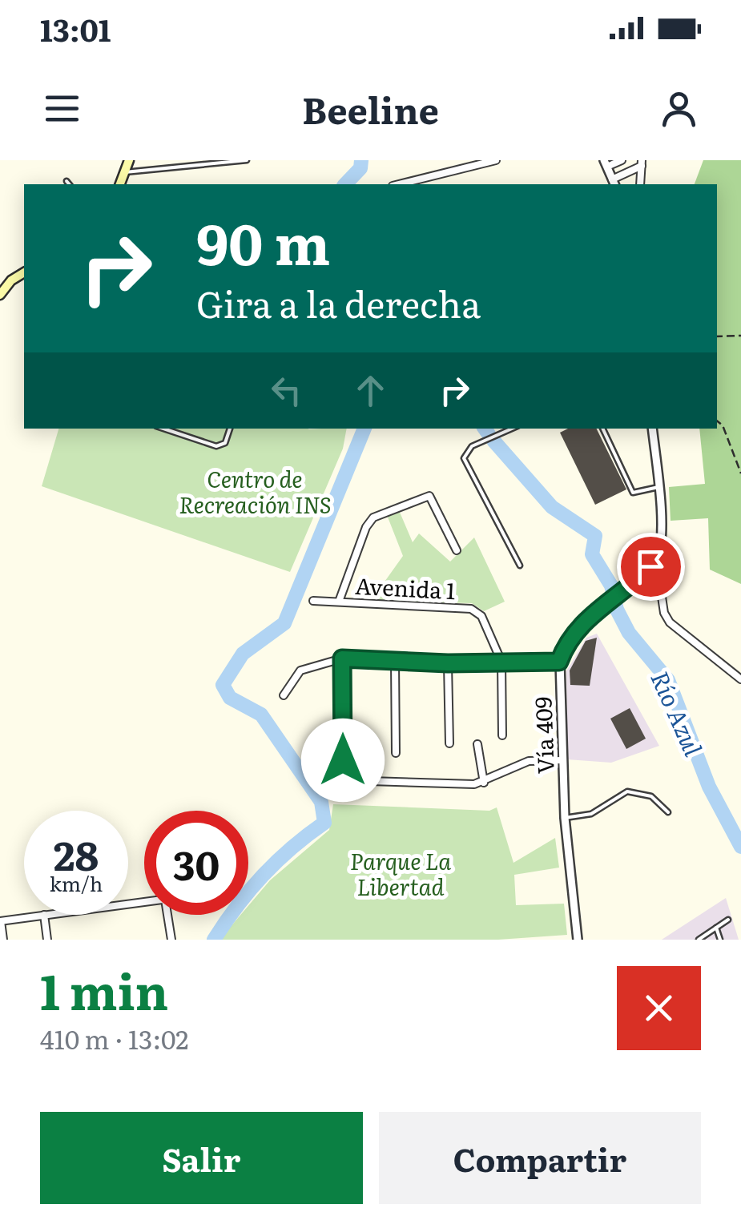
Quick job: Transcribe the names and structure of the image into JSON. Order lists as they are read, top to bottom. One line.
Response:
{"streets":{"street":["Avenida 1","Vía 409"]},"water":["Río Azul"],"parks":["Centro de Recreación INS","Parque La Libertad"],"page":{"status":"13:01","header":"Beeline","turn":["90 m","Gira a la derecha"],"speed":"28 km/h","limit":"30","heading":["1 min","410 m · 13:02"],"buttons":["Salir","Compartir"]}}
